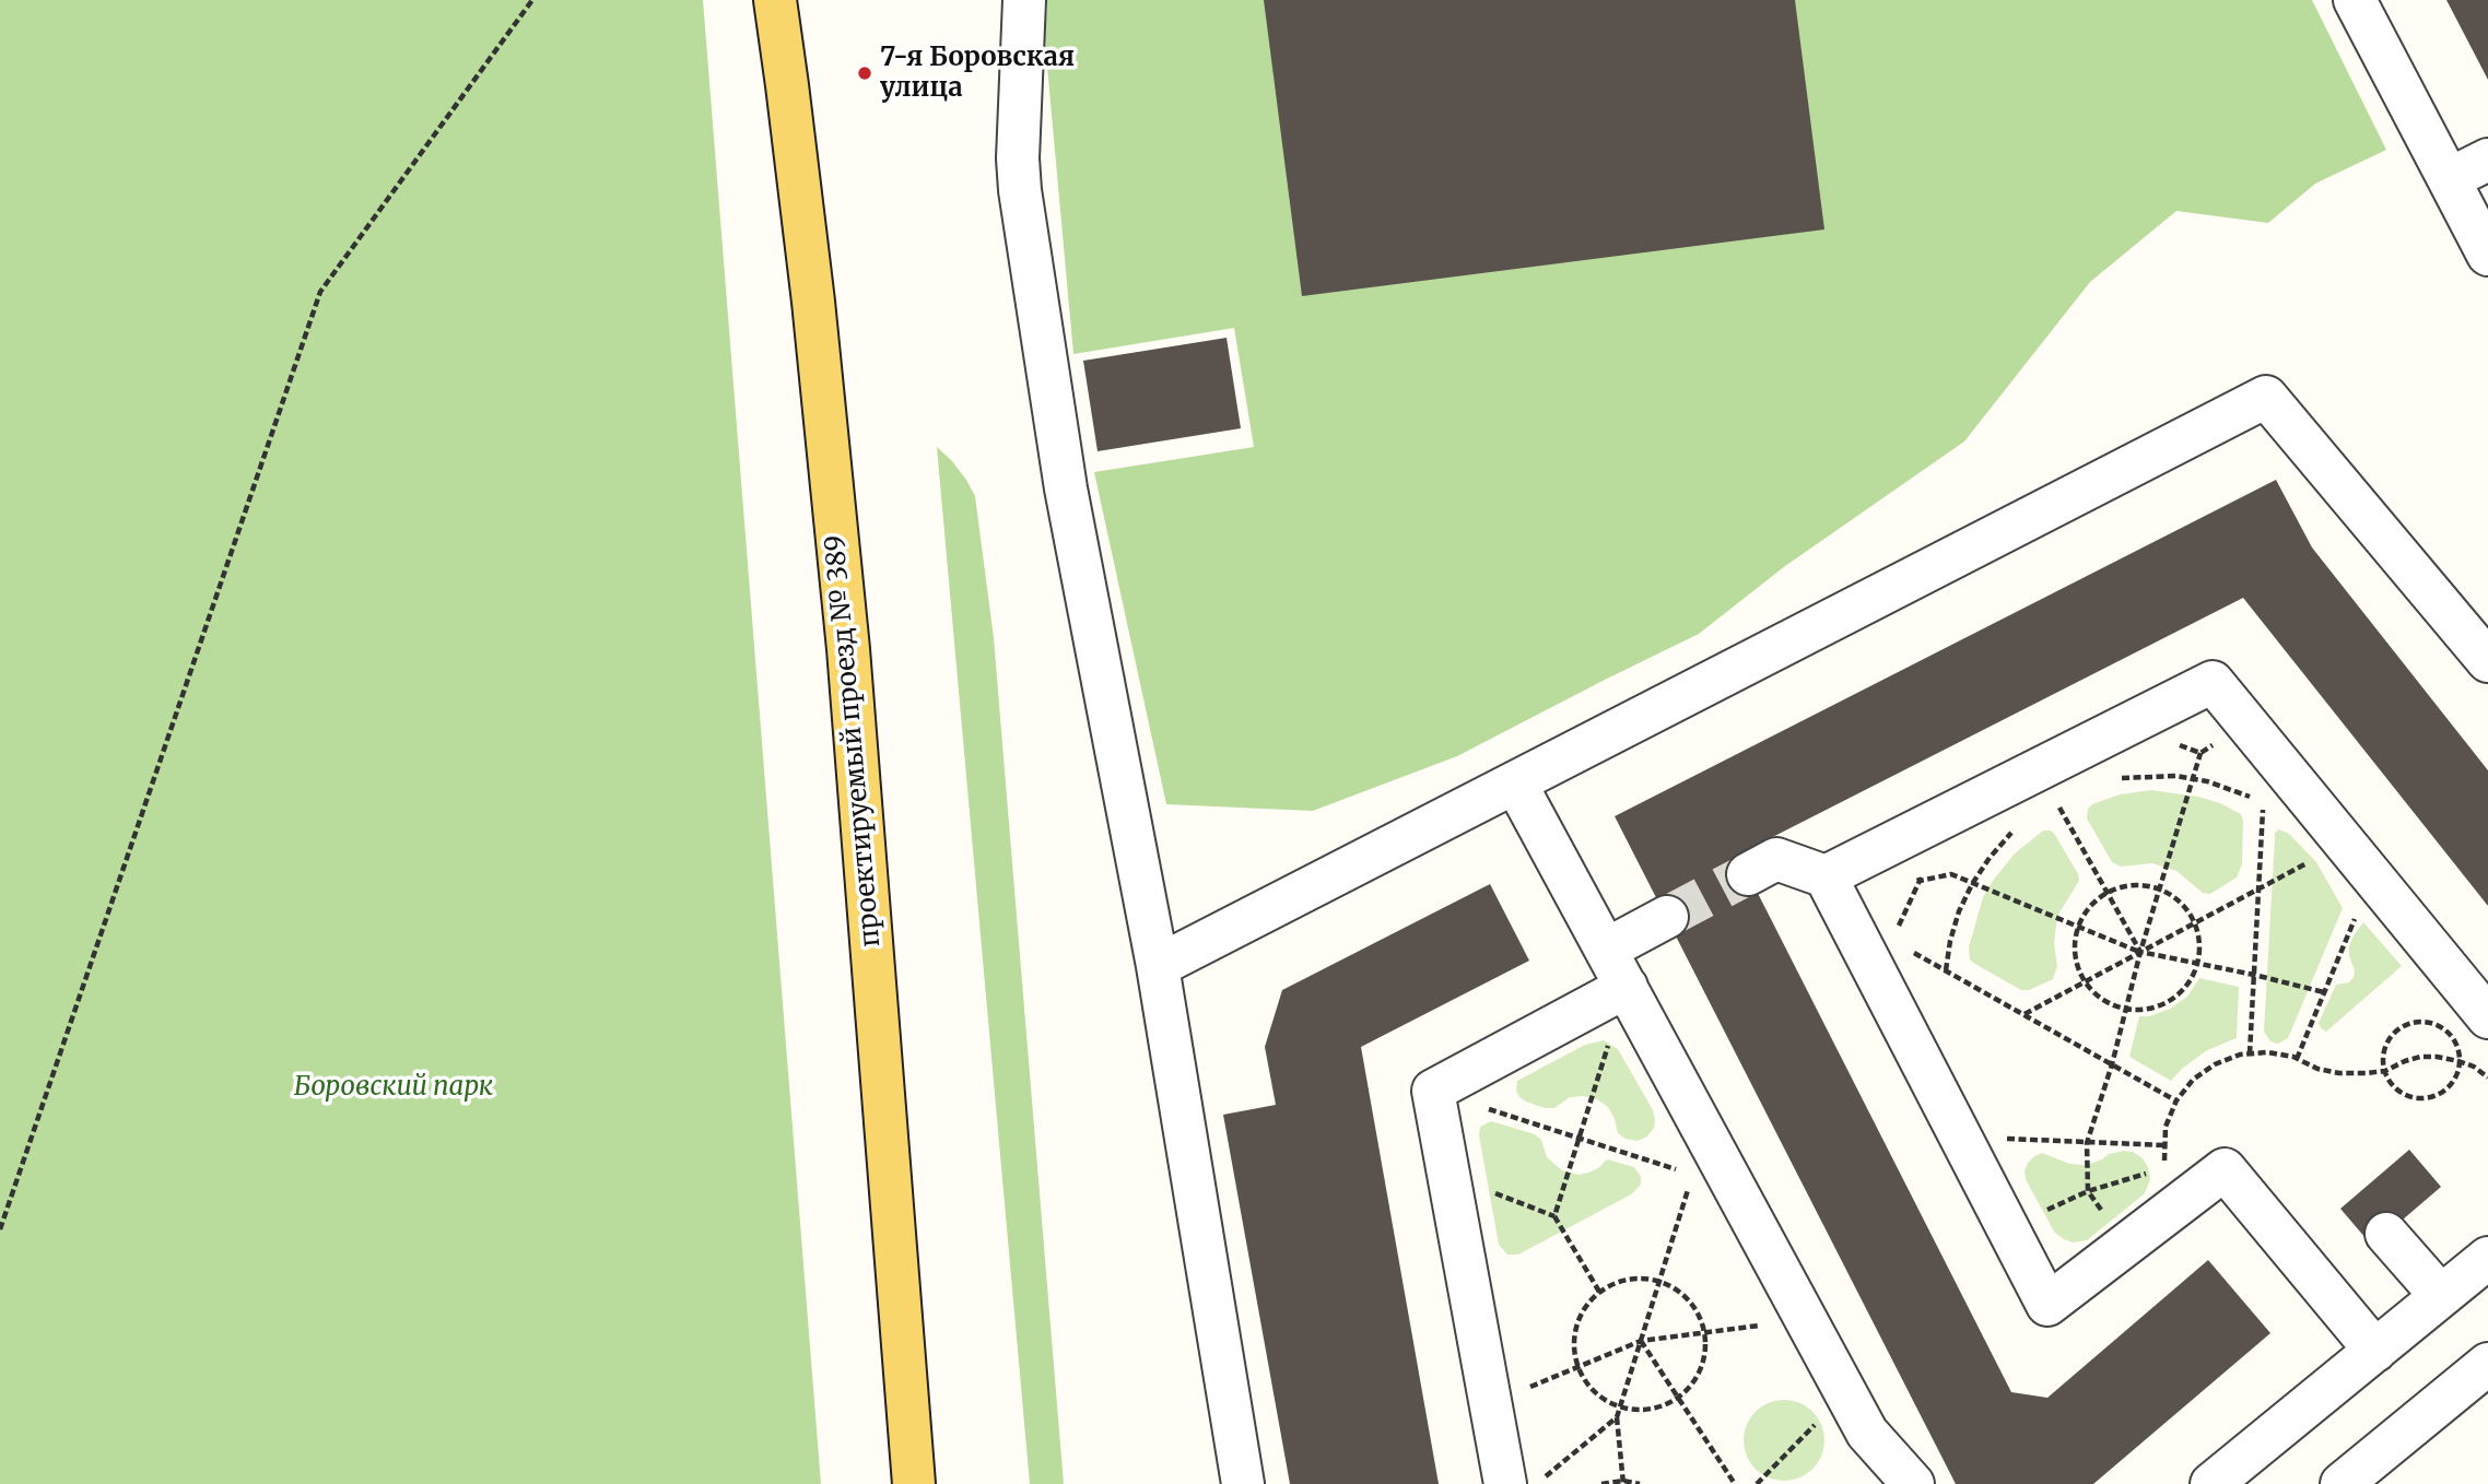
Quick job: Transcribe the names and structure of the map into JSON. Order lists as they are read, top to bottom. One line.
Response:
{"streets":{"main road":["проектируемый проезд № 389"]},"parks":["Боровский парк"],"places":["7-я Боровская улица"]}
